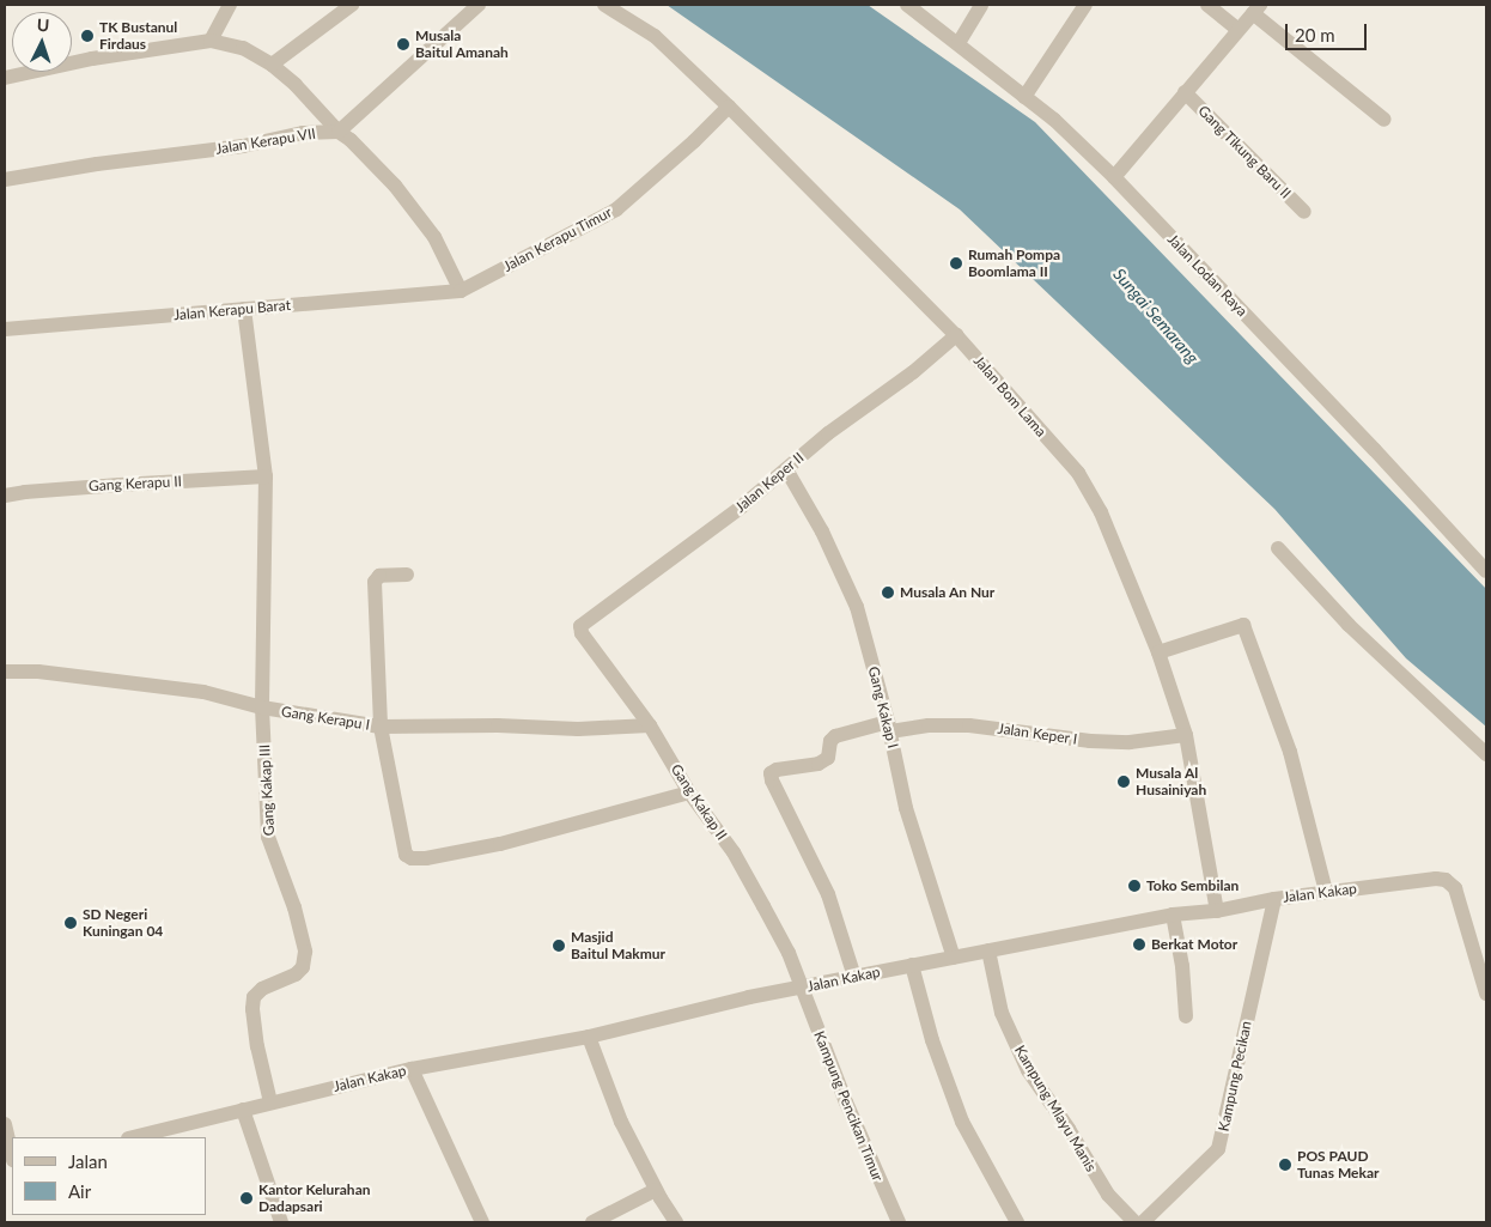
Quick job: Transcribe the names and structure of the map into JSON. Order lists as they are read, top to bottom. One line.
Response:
{"streets":{"street":["Jalan Kerapu VII","Gang Tikung Baru II","Jalan Kerapu Timur","Jalan Lodan Raya","Jalan Kerapu Barat","Jalan Bom Lama","Jalan Keper II","Gang Kerapu II","Gang Kakap I","Gang Kerapu I","Jalan Keper I","Gang Kakap III","Gang Kakap II","Jalan Kakap","Kampung Pecikan","Kampung Pencikan Timur","Kampung Mlayu Manis"]},"crossings":[["Jalan Kerapu Timur","Jalan Kerapu Barat"],["Jalan Kerapu Timur","Jalan Bom Lama"],["Jalan Kerapu Barat","Gang Kakap III"],["Jalan Bom Lama","Jalan Keper II"],["Jalan Bom Lama","Jalan Keper I"],["Jalan Bom Lama","Jalan Kakap"],["Jalan Keper II","Gang Kakap I"],["Jalan Keper II","Gang Kakap II"],["Gang Kerapu II","Gang Kakap III"],["Gang Kakap I","Jalan Keper I"],["Gang Kakap I","Jalan Kakap"],["Gang Kerapu I","Gang Kakap III"],["Gang Kerapu I","Gang Kakap II"],["Jalan Keper I","Jalan Kakap"],["Gang Kakap III","Jalan Kakap"],["Gang Kakap II","Jalan Kakap"],["Gang Kakap II","Kampung Pencikan Timur"],["Jalan Kakap","Kampung Pecikan"],["Jalan Kakap","Kampung Pencikan Timur"],["Jalan Kakap","Kampung Mlayu Manis"]],"water":["Sungai Semarang"],"places":["TK Bustanul Firdaus","Musala Baitul Amanah","Rumah Pompa Boomlama II","Musala An Nur","Musala Al Husainiyah","Toko Sembilan","SD Negeri Kuningan 04","Berkat Motor","Masjid Baitul Makmur","POS PAUD Tunas Mekar","Kantor Kelurahan Dadapsari"],"legend":["Jalan","Air"],"scale_bar":"20 m","north":"top"}
